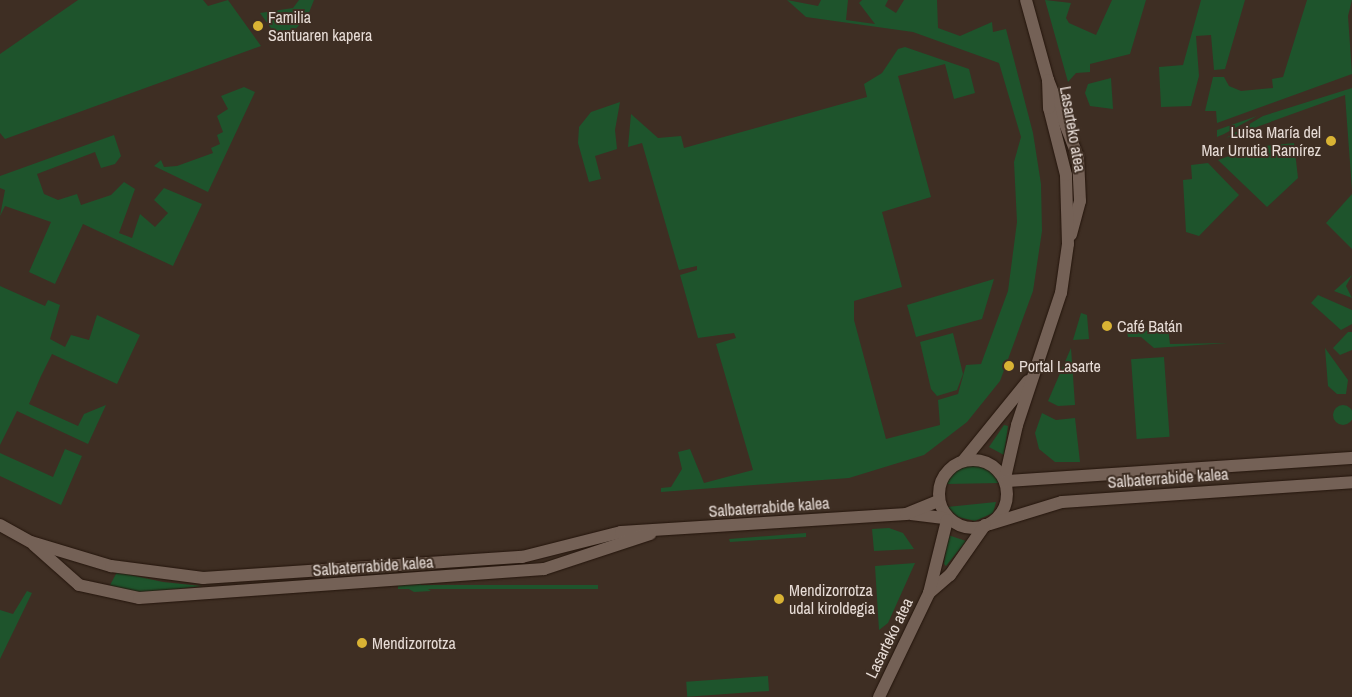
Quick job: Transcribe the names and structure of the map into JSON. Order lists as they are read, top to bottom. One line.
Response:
{"streets":{"street":["Lasarteko atea","Salbaterrabide kalea"]},"crossings":[["Lasarteko atea","Salbaterrabide kalea"]],"places":["Familia Santuaren kapera","Luisa María del Mar Urrutia Ramírez","Café Batán","Portal Lasarte","Mendizorrotza udal kiroldegia","Mendizorrotza"]}
